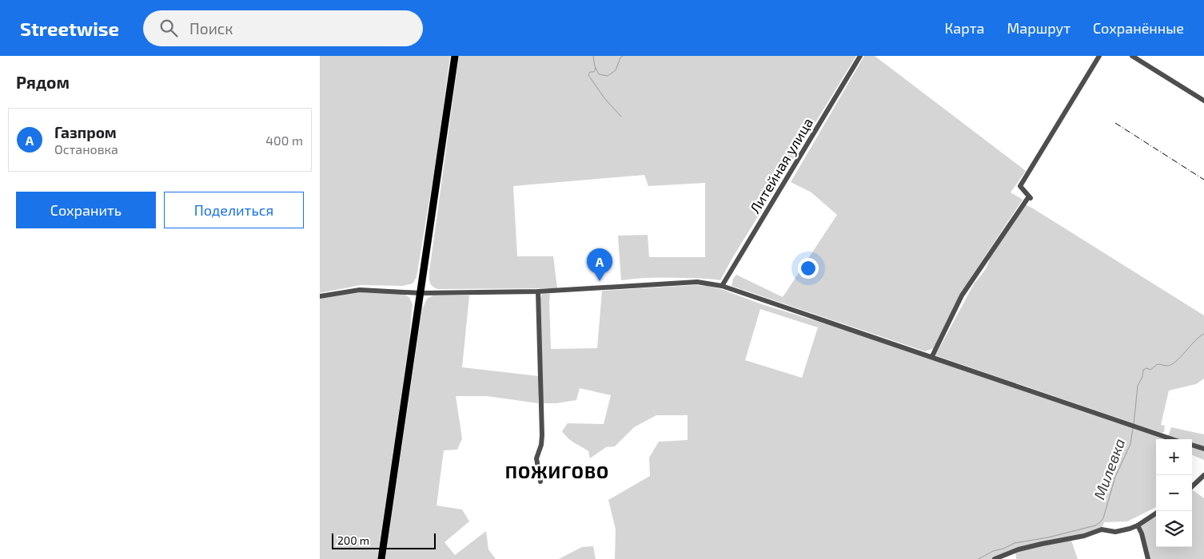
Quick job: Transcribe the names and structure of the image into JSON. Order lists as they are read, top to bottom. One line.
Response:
{"streets":{"street":["Литейная улица"]},"districts":["ПОЖИГОВО"],"water":["Милевка"],"scale_bar":"200 m","page":{"header":"Streetwise","search":"Поиск","nav":["Карта","Маршрут","Сохранённые"],"heading":"Рядом","list":[{"mark":"A","name":"Газпром","note":"Остановка","value":"400 m"}],"buttons":["Сохранить","Поделиться"],"pins":"A","map_buttons":["+","−"],"scale":"200 m"}}
